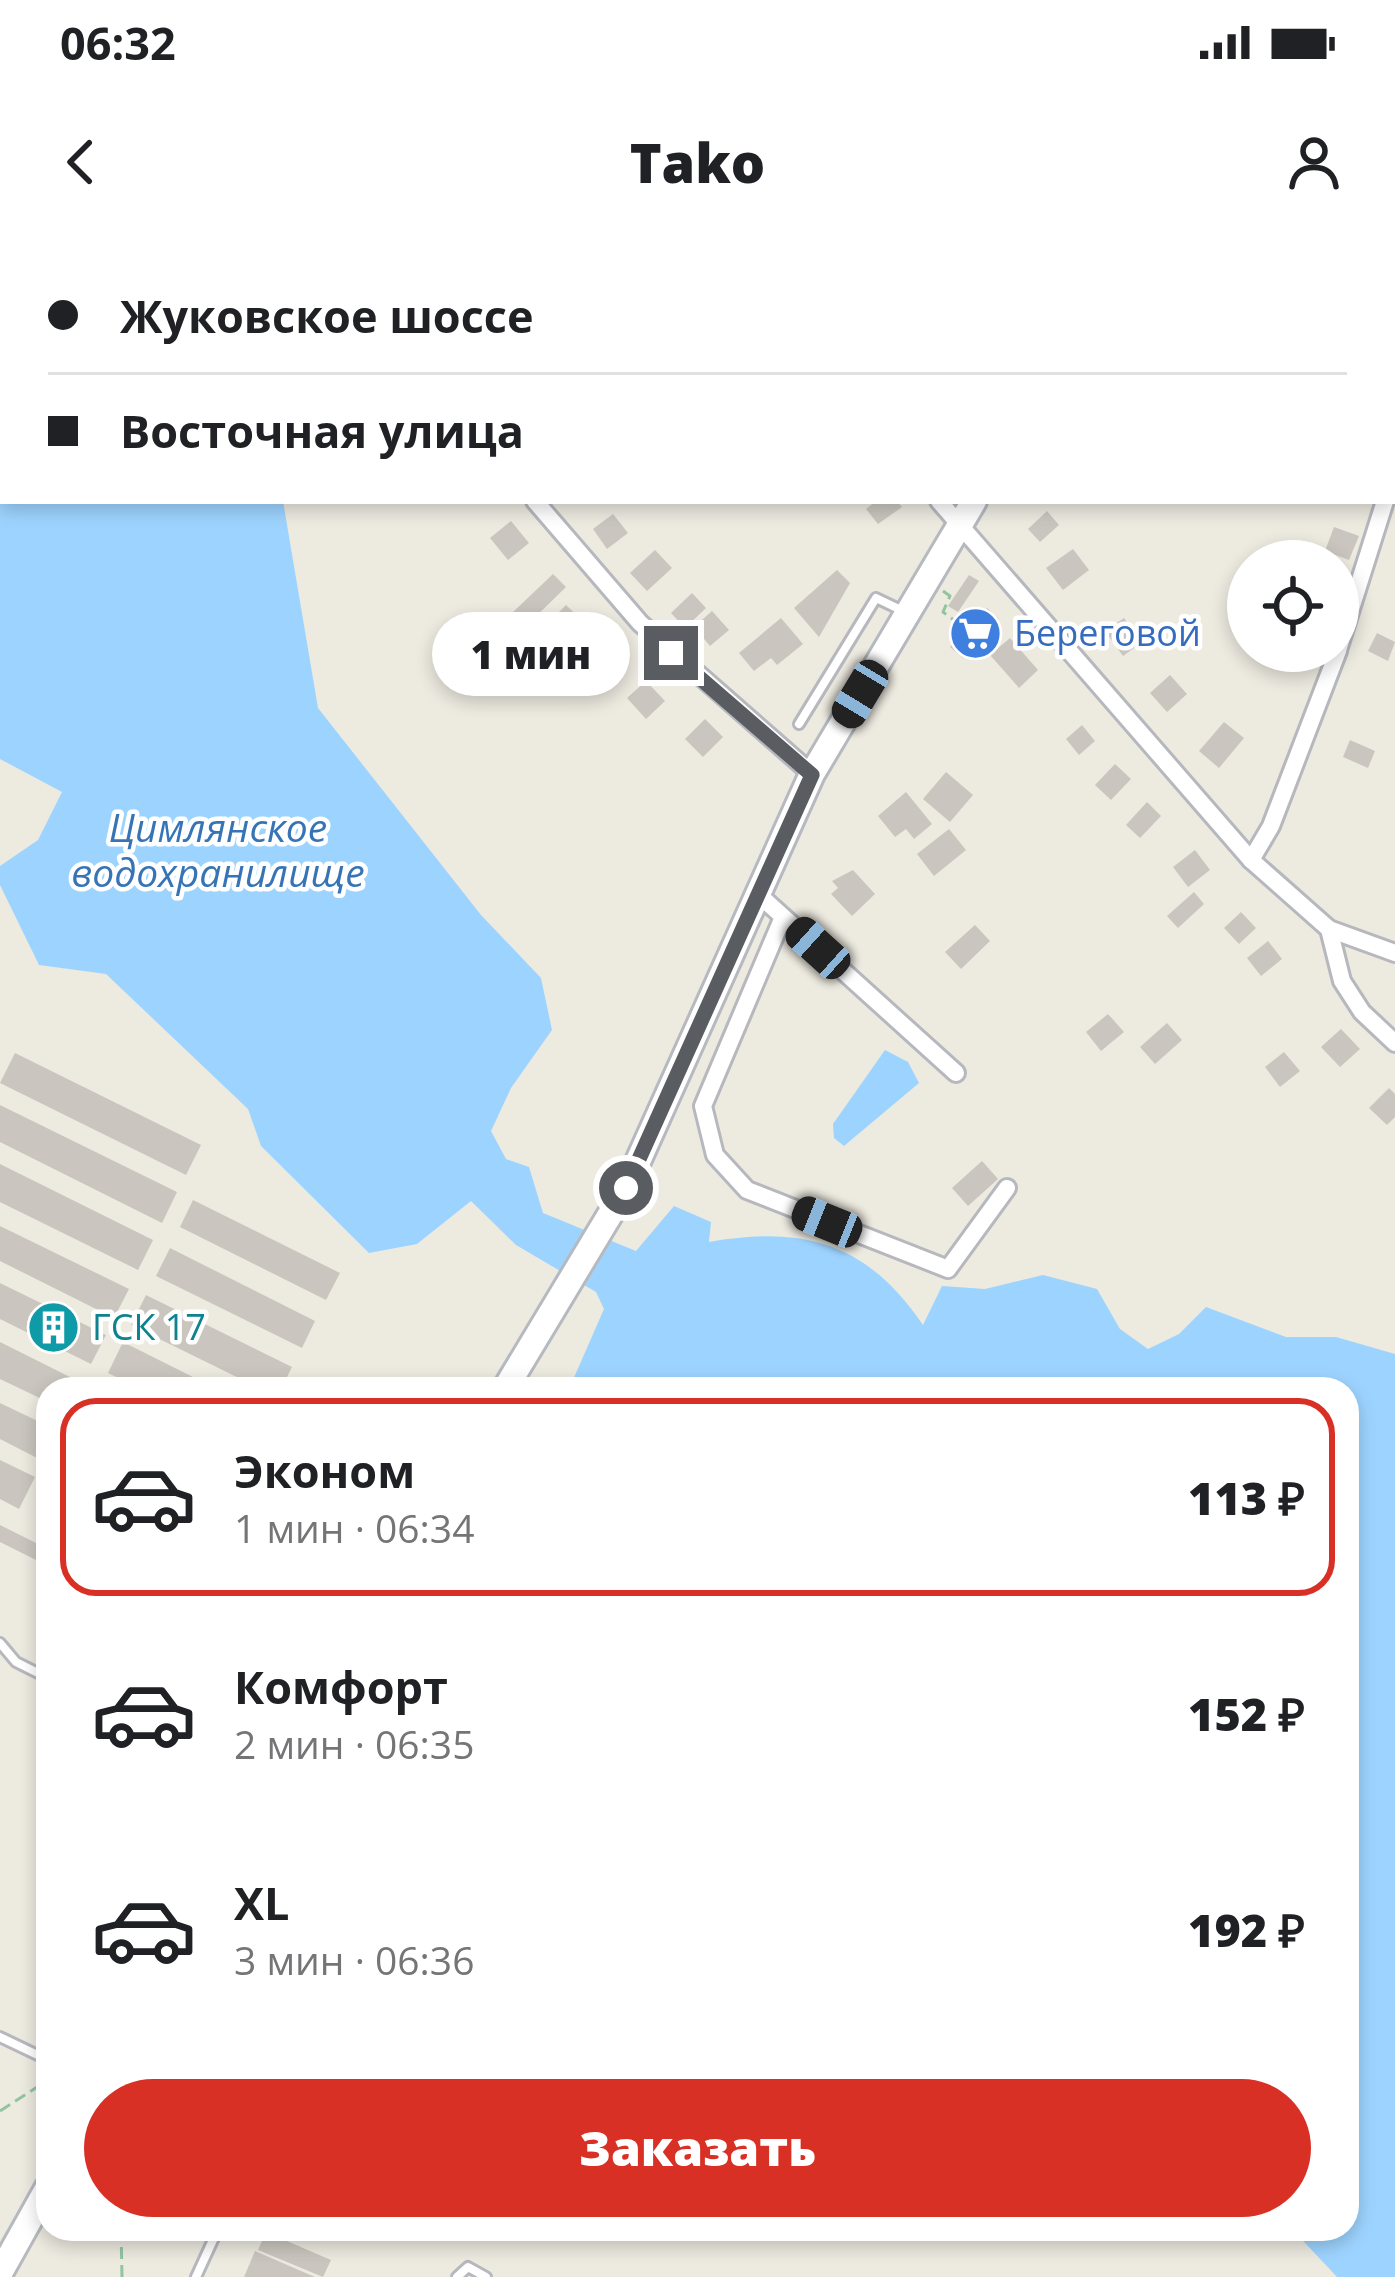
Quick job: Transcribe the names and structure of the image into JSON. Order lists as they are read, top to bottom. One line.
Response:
{"water":["Цимлянское водохранилище"],"places":{"supermarket":["Береговой"],"building":["ГСК 17"]},"page":{"status":"06:32","header":"Tako","banner":["Жуковское шоссе","Восточная улица"],"bubble":"1 мин","list":[{"name":"Эконом","note":"1 мин · 06:34","value":"113 ₽"},{"name":"Комфорт","note":"2 мин · 06:35","value":"152 ₽"},{"name":"XL","note":"3 мин · 06:36","value":"192 ₽"}],"buttons":"Заказать"}}
